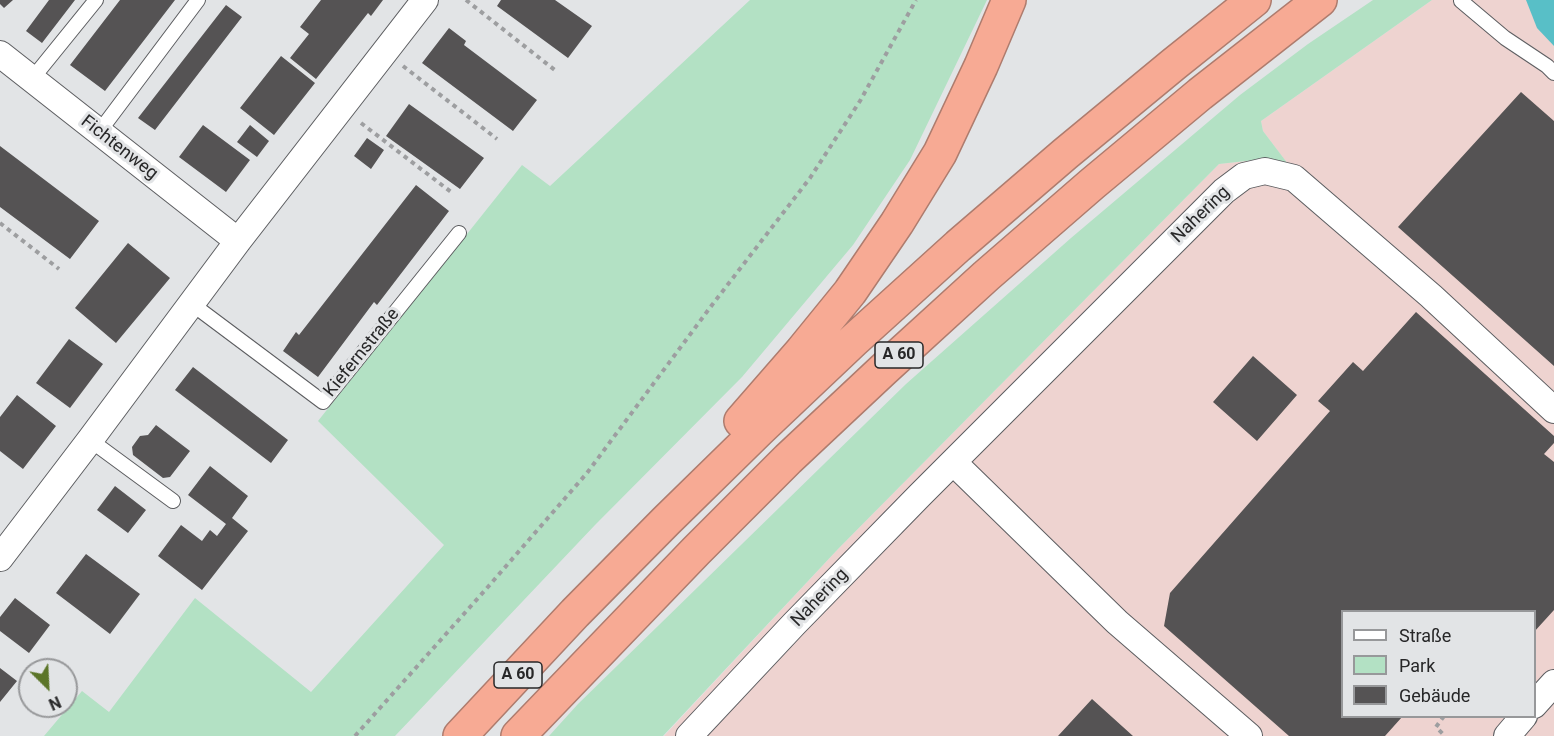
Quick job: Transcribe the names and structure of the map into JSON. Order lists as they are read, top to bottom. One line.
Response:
{"streets":{"highway":["A 60"],"street":["Fichtenweg","Nahering"],"lane":["Kiefernstraße"]},"legend":["Straße","Park","Gebäude"],"north":"bottom right"}
